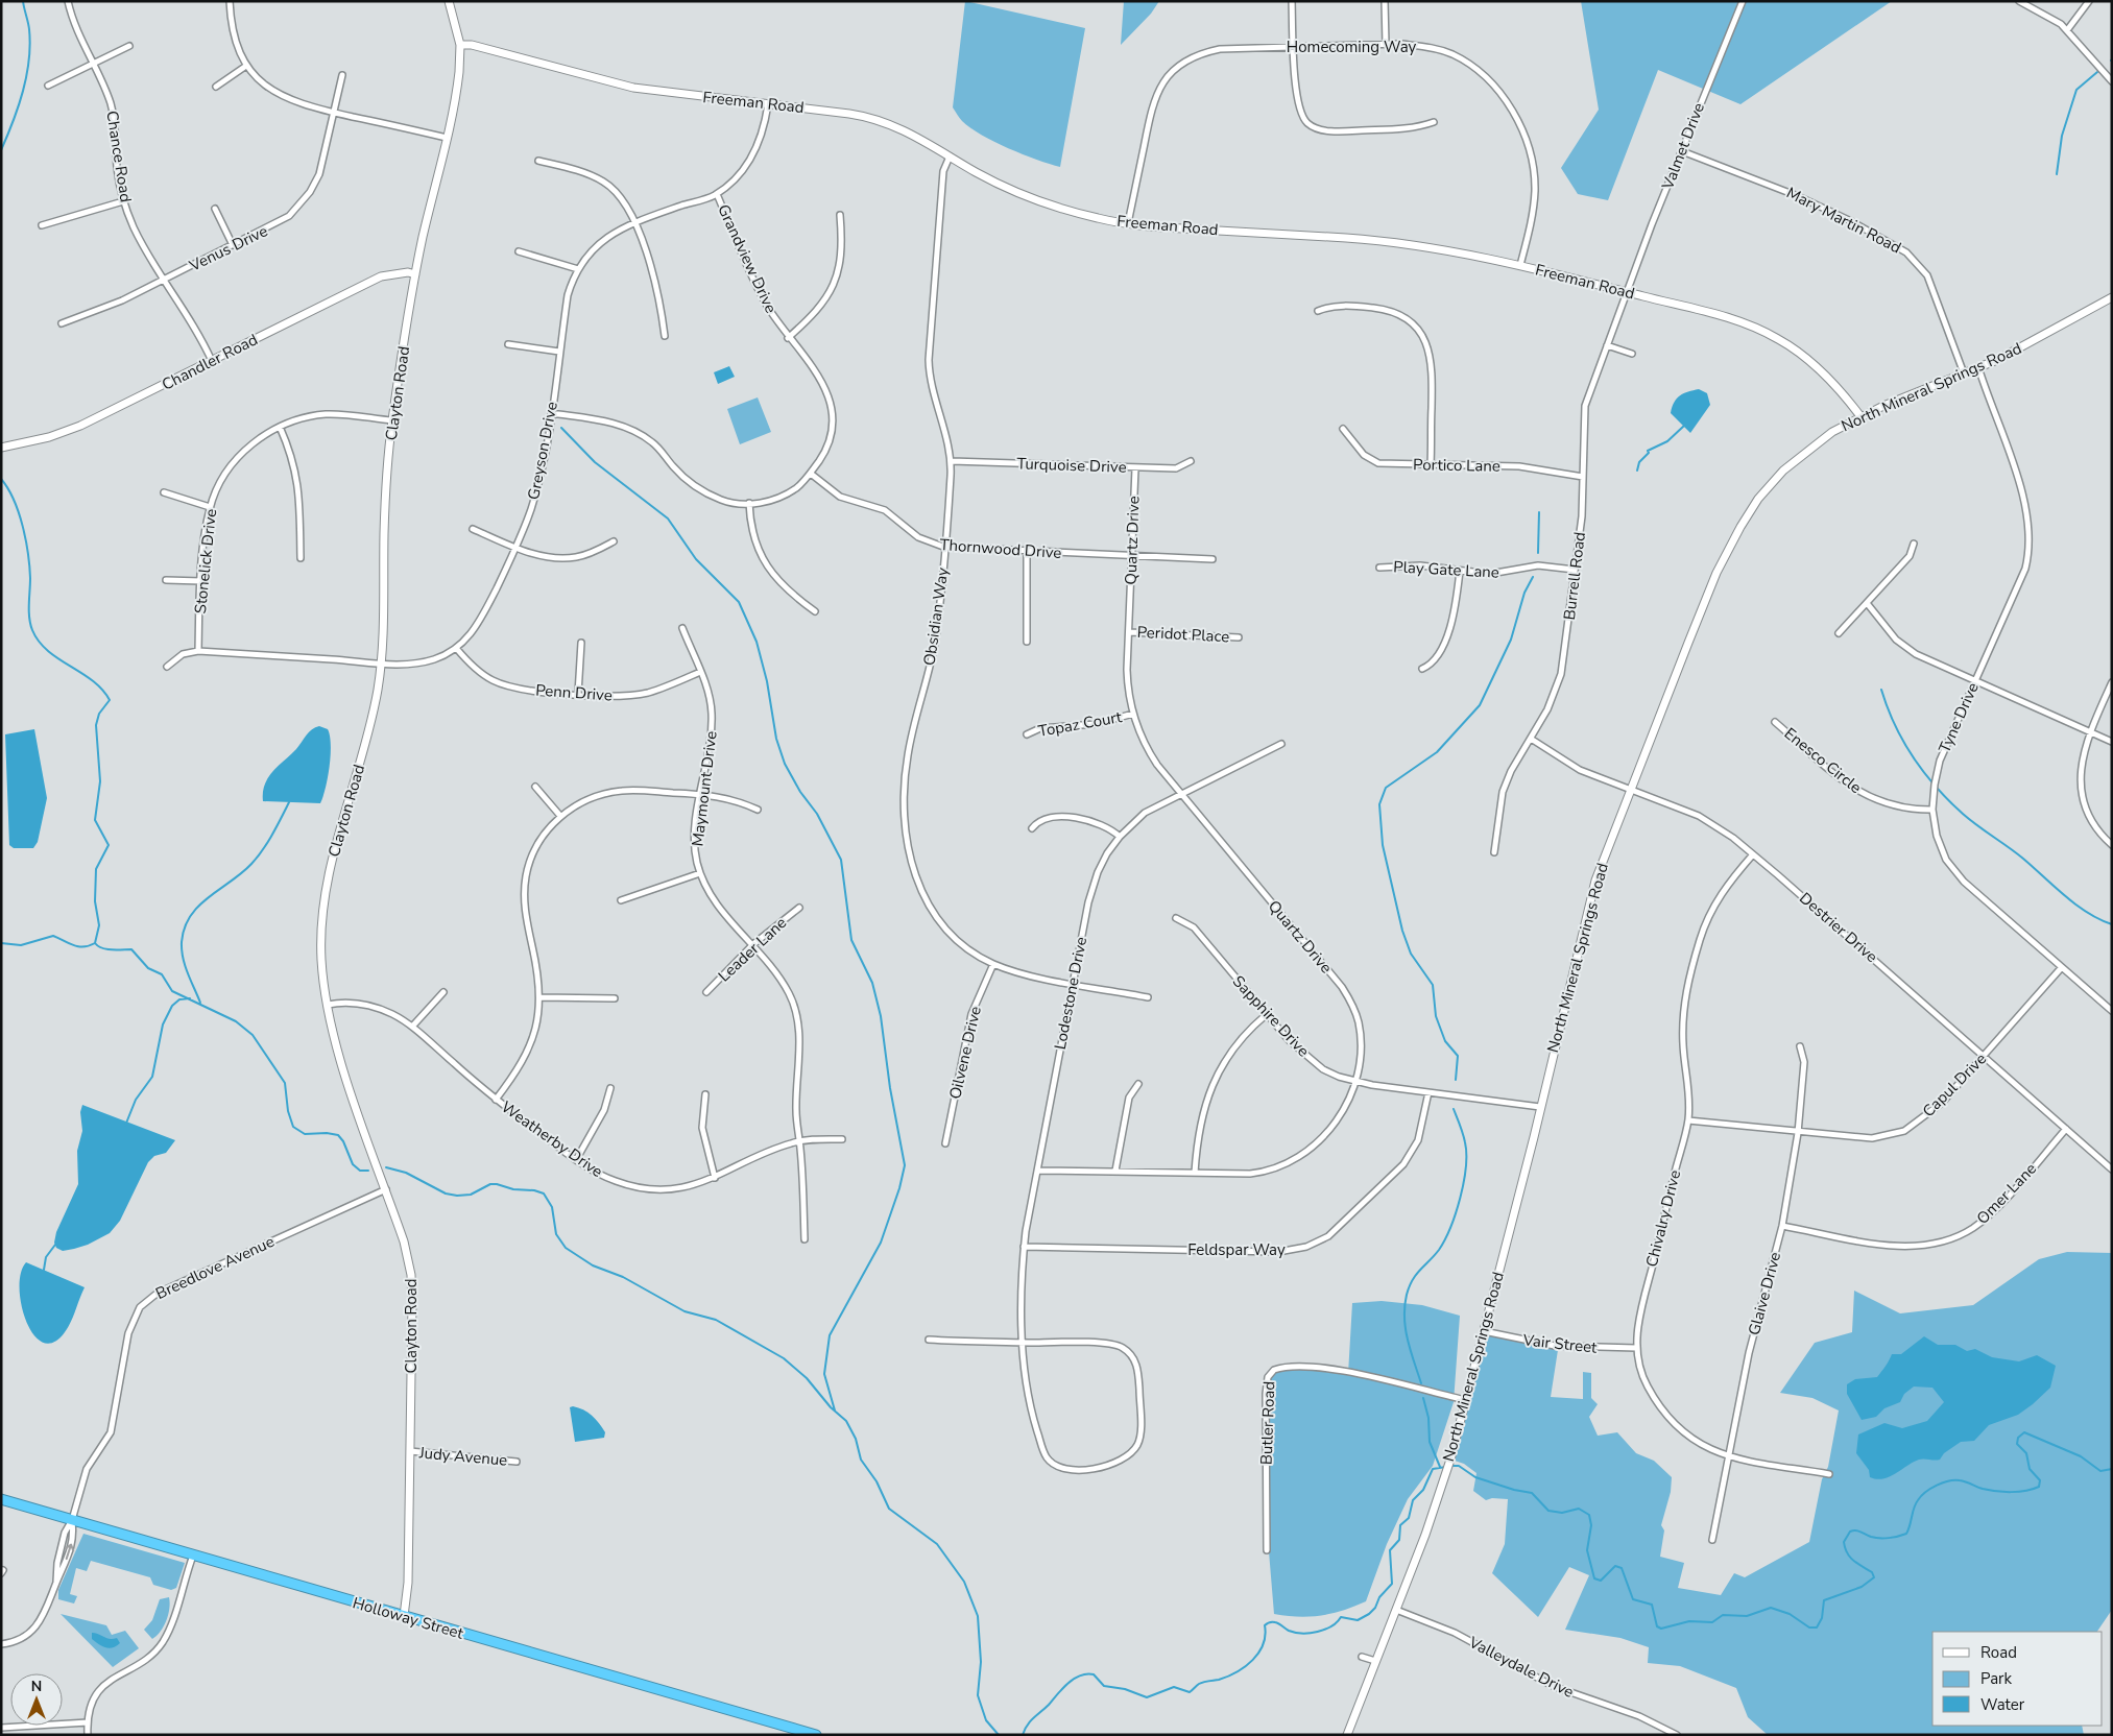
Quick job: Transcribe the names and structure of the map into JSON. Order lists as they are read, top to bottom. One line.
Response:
{"streets":{"highway":["Holloway Street"],"street":["Homecoming Way","Freeman Road","Valmet Drive","Chance Road","Mary Martin Road","Venus Drive","Grandview Drive","Chandler Road","North Mineral Springs Road","Clayton Road","Greyson Drive","Turquoise Drive","Portico Lane","Quartz Drive","Thornwood Drive","Stonelick Drive","Play Gate Lane","Burrell Road","Obsidian Way","Peridot Place","Penn Drive","Tyne Drive","Topaz Court","Enesco Circle","Maymount Drive","Destrier Drive","Leader Lane","Lodestone Drive","Sapphire Drive","Oilvene Drive","Capul Drive","Weatherby Drive","Omer Lane","Chivalry Drive","Feldspar Way","Breedlove Avenue","Glaive Drive","Vair Street","Butler Road","Judy Avenue","Valleydale Drive"]},"crossings":[["Homecoming Way","Freeman Road"],["Freeman Road","Valmet Drive"],["Freeman Road","North Mineral Springs Road"],["Freeman Road","Clayton Road"],["Freeman Road","Greyson Drive"],["Freeman Road","Burrell Road"],["Freeman Road","Obsidian Way"],["Valmet Drive","Mary Martin Road"],["Valmet Drive","Burrell Road"],["Chance Road","Venus Drive"],["Chance Road","Chandler Road"],["Mary Martin Road","North Mineral Springs Road"],["Grandview Drive","Greyson Drive"],["Grandview Drive","Thornwood Drive"],["Chandler Road","Clayton Road"],["North Mineral Springs Road","Tyne Drive"],["North Mineral Springs Road","Destrier Drive"],["North Mineral Springs Road","Sapphire Drive"],["North Mineral Springs Road","Vair Street"],["North Mineral Springs Road","Butler Road"],["North Mineral Springs Road","Valleydale Drive"],["Clayton Road","Greyson Drive"],["Clayton Road","Stonelick Drive"],["Clayton Road","Weatherby Drive"],["Clayton Road","Breedlove Avenue"],["Clayton Road","Judy Avenue"],["Clayton Road","Holloway Street"],["Greyson Drive","Stonelick Drive"],["Greyson Drive","Penn Drive"],["Turquoise Drive","Quartz Drive"],["Turquoise Drive","Obsidian Way"],["Portico Lane","Burrell Road"],["Quartz Drive","Thornwood Drive"],["Quartz Drive","Peridot Place"],["Quartz Drive","Topaz Court"],["Quartz Drive","Lodestone Drive"],["Quartz Drive","Sapphire Drive"],["Thornwood Drive","Obsidian Way"],["Play Gate Lane","Burrell Road"],["Burrell Road","Destrier Drive"],["Obsidian Way","Lodestone Drive"],["Obsidian Way","Oilvene Drive"],["Penn Drive","Maymount Drive"],["Tyne Drive","Enesco Circle"],["Tyne Drive","Capul Drive"],["Maymount Drive","Leader Lane"],["Maymount Drive","Weatherby Drive"],["Destrier Drive","Capul Drive"],["Destrier Drive","Omer Lane"],["Destrier Drive","Chivalry Drive"],["Lodestone Drive","Feldspar Way"],["Sapphire Drive","Feldspar Way"],["Capul Drive","Chivalry Drive"],["Capul Drive","Glaive Drive"],["Omer Lane","Glaive Drive"],["Chivalry Drive","Glaive Drive"],["Chivalry Drive","Vair Street"],["Breedlove Avenue","Holloway Street"]],"legend":["Road","Park","Water"],"north":"top"}
